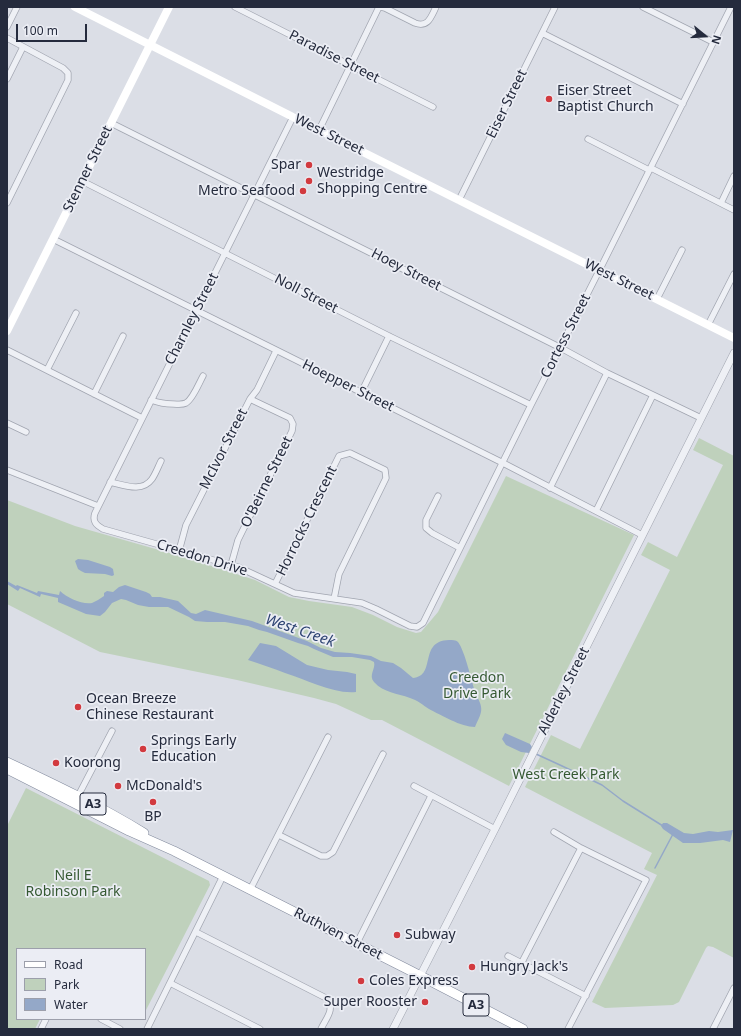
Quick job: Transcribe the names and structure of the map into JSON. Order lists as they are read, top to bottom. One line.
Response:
{"streets":{"highway":["A3","Ruthven Street"],"main road":["West Street","Stenner Street"],"street":["Paradise Street","Eiser Street","Hoey Street","Noll Street","Charnley Street","Cortess Street","Hoepper Street","McIvor Street","O'Beirne Street","Horrocks Crescent","Creedon Drive","Alderley Street"]},"crossings":[["Eiser Street","West Street"],["West Street","Stenner Street"],["West Street","Charnley Street"],["West Street","Cortess Street"],["Stenner Street","Hoey Street"],["Stenner Street","Noll Street"],["Stenner Street","Hoepper Street"],["Hoey Street","Charnley Street"],["Hoey Street","Cortess Street"],["Hoey Street","Alderley Street"],["Noll Street","Charnley Street"],["Noll Street","Cortess Street"],["Charnley Street","Hoepper Street"],["Charnley Street","Creedon Drive"],["Cortess Street","Hoepper Street"],["Cortess Street","Creedon Drive"],["Hoepper Street","McIvor Street"],["Hoepper Street","Alderley Street"],["McIvor Street","O'Beirne Street"],["McIvor Street","Creedon Drive"],["O'Beirne Street","Creedon Drive"],["Horrocks Crescent","Creedon Drive"],["Alderley Street","Ruthven Street"]],"water":["West Creek"],"parks":["Creedon Drive Park","West Creek Park","Neil E Robinson Park"],"places":["Eiser Street Baptist Church","Spar","Westridge Shopping Centre","Metro Seafood","Ocean Breeze Chinese Restaurant","Springs Early Education","Koorong","McDonald's","BP","Subway","Hungry Jack's","Coles Express","Super Rooster"],"legend":["Road","Park","Water"],"scale_bar":"100 m","north":"right"}
